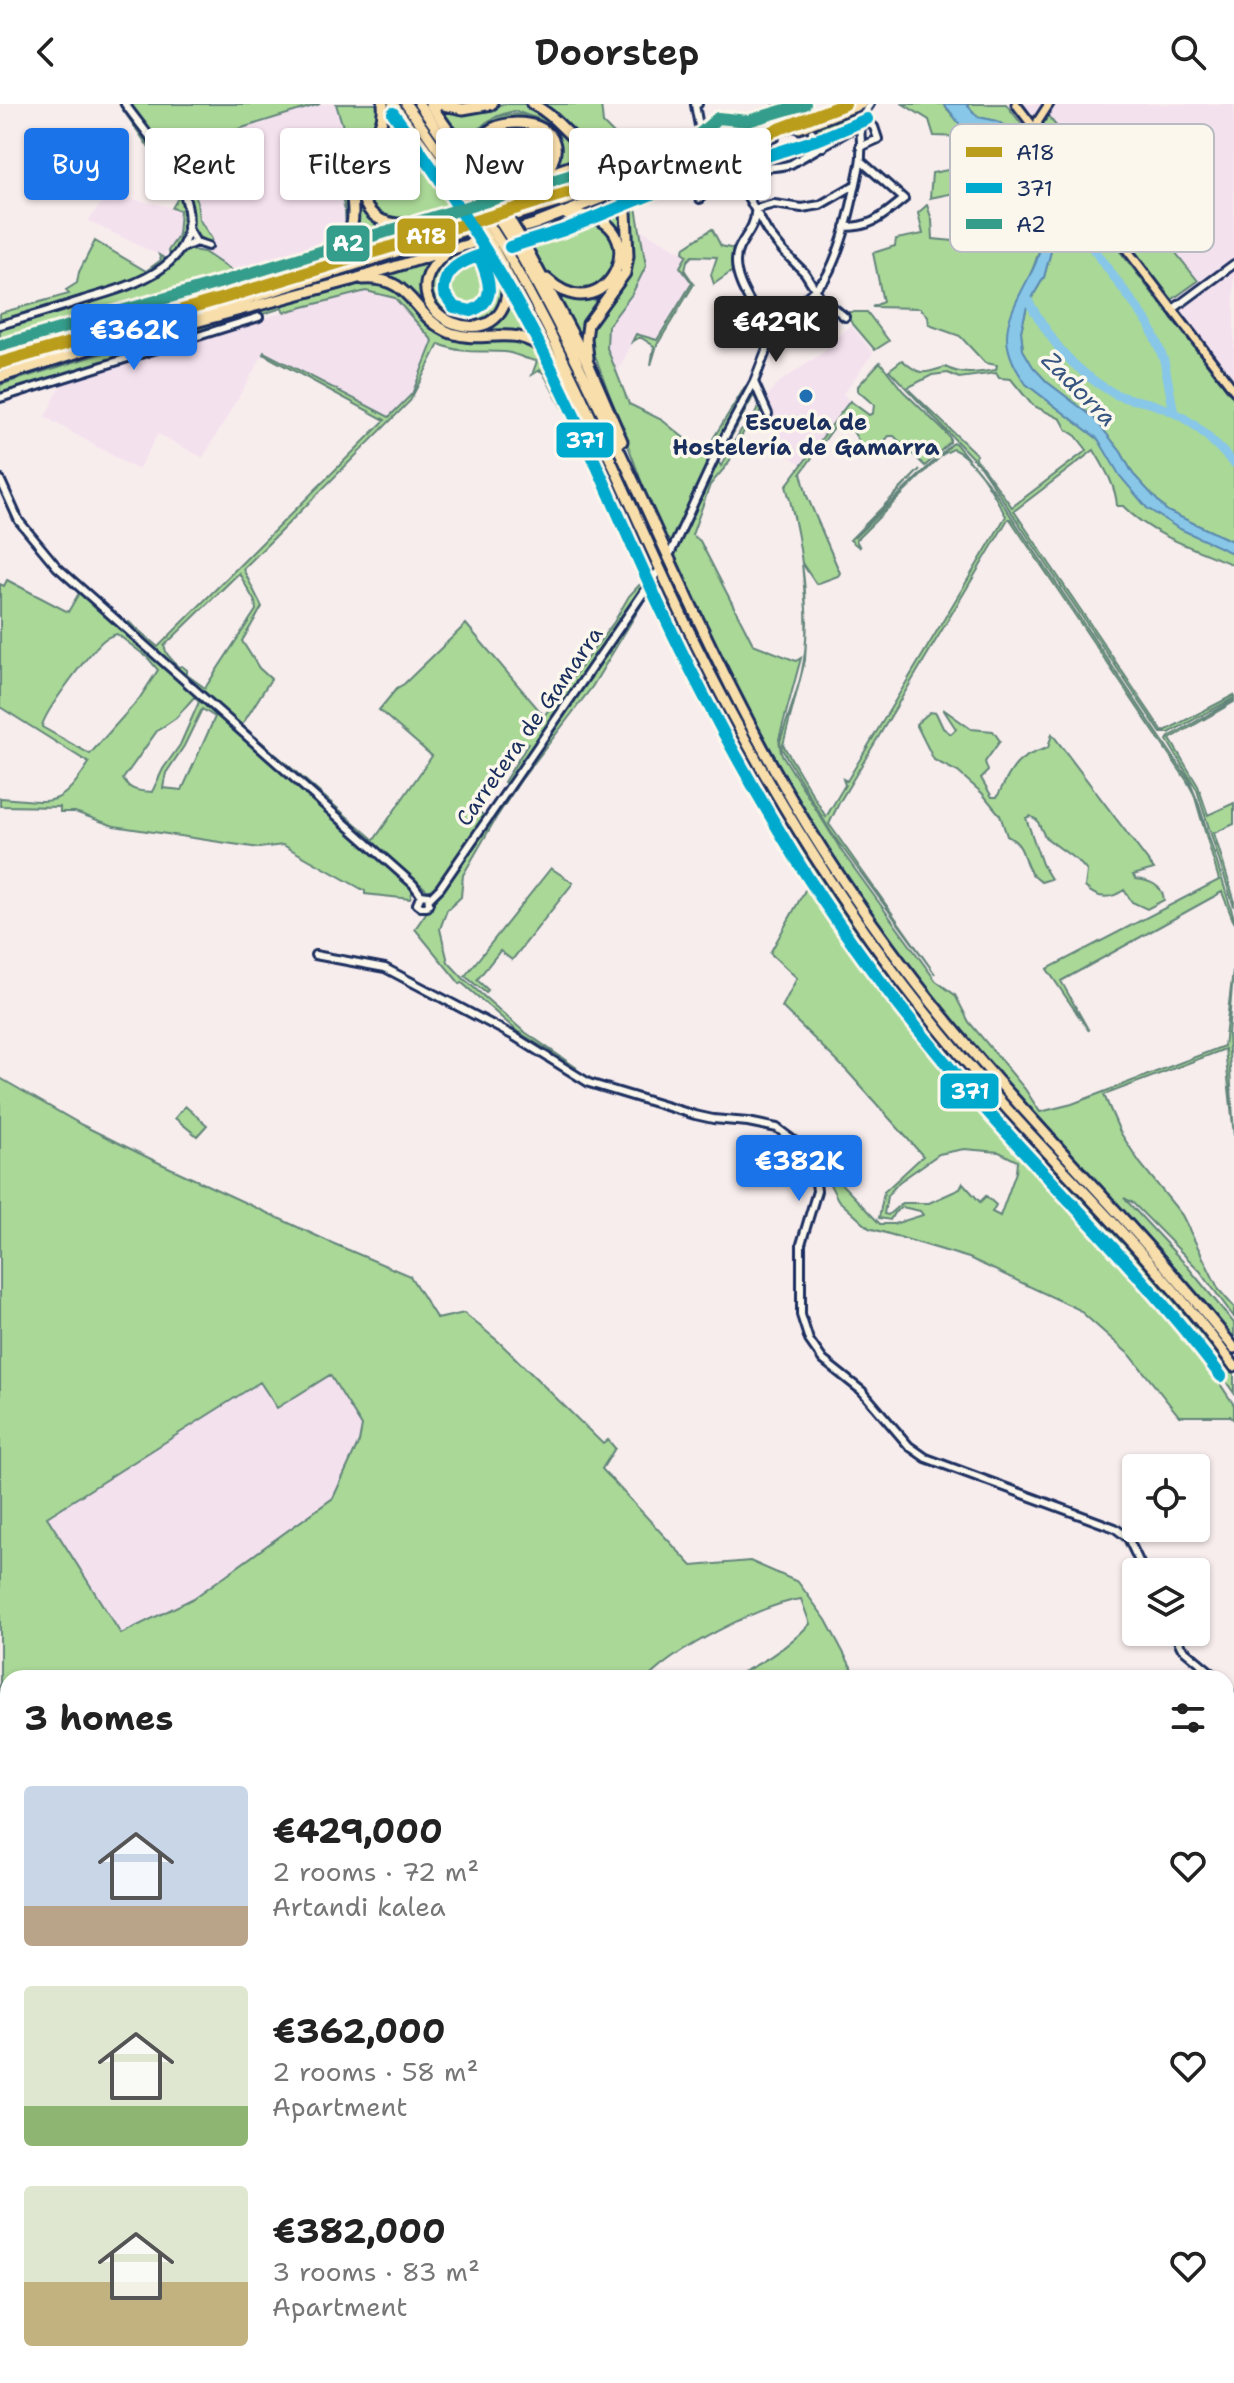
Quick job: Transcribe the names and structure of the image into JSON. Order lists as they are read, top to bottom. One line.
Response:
{"streets":{"street":["Carretera de Gamarra"]},"water":["Zadorra"],"places":["Escuela de Hostelería de Gamarra"],"lines":["transit line A18","transit line A2","transit line 371"],"legend":["A18","371","A2"],"page":{"header":"Doorstep","chip":["Buy","Rent","Filters","New","Apartment"],"price":["€429K","€362K","€382K"],"heading":"3 homes","list":[{"name":"€429,000","note":"2 rooms · 72 m² · Artandi kalea"},{"name":"€362,000","note":"2 rooms · 58 m² · Apartment"},{"name":"€382,000","note":"3 rooms · 83 m² · Apartment"}]}}
